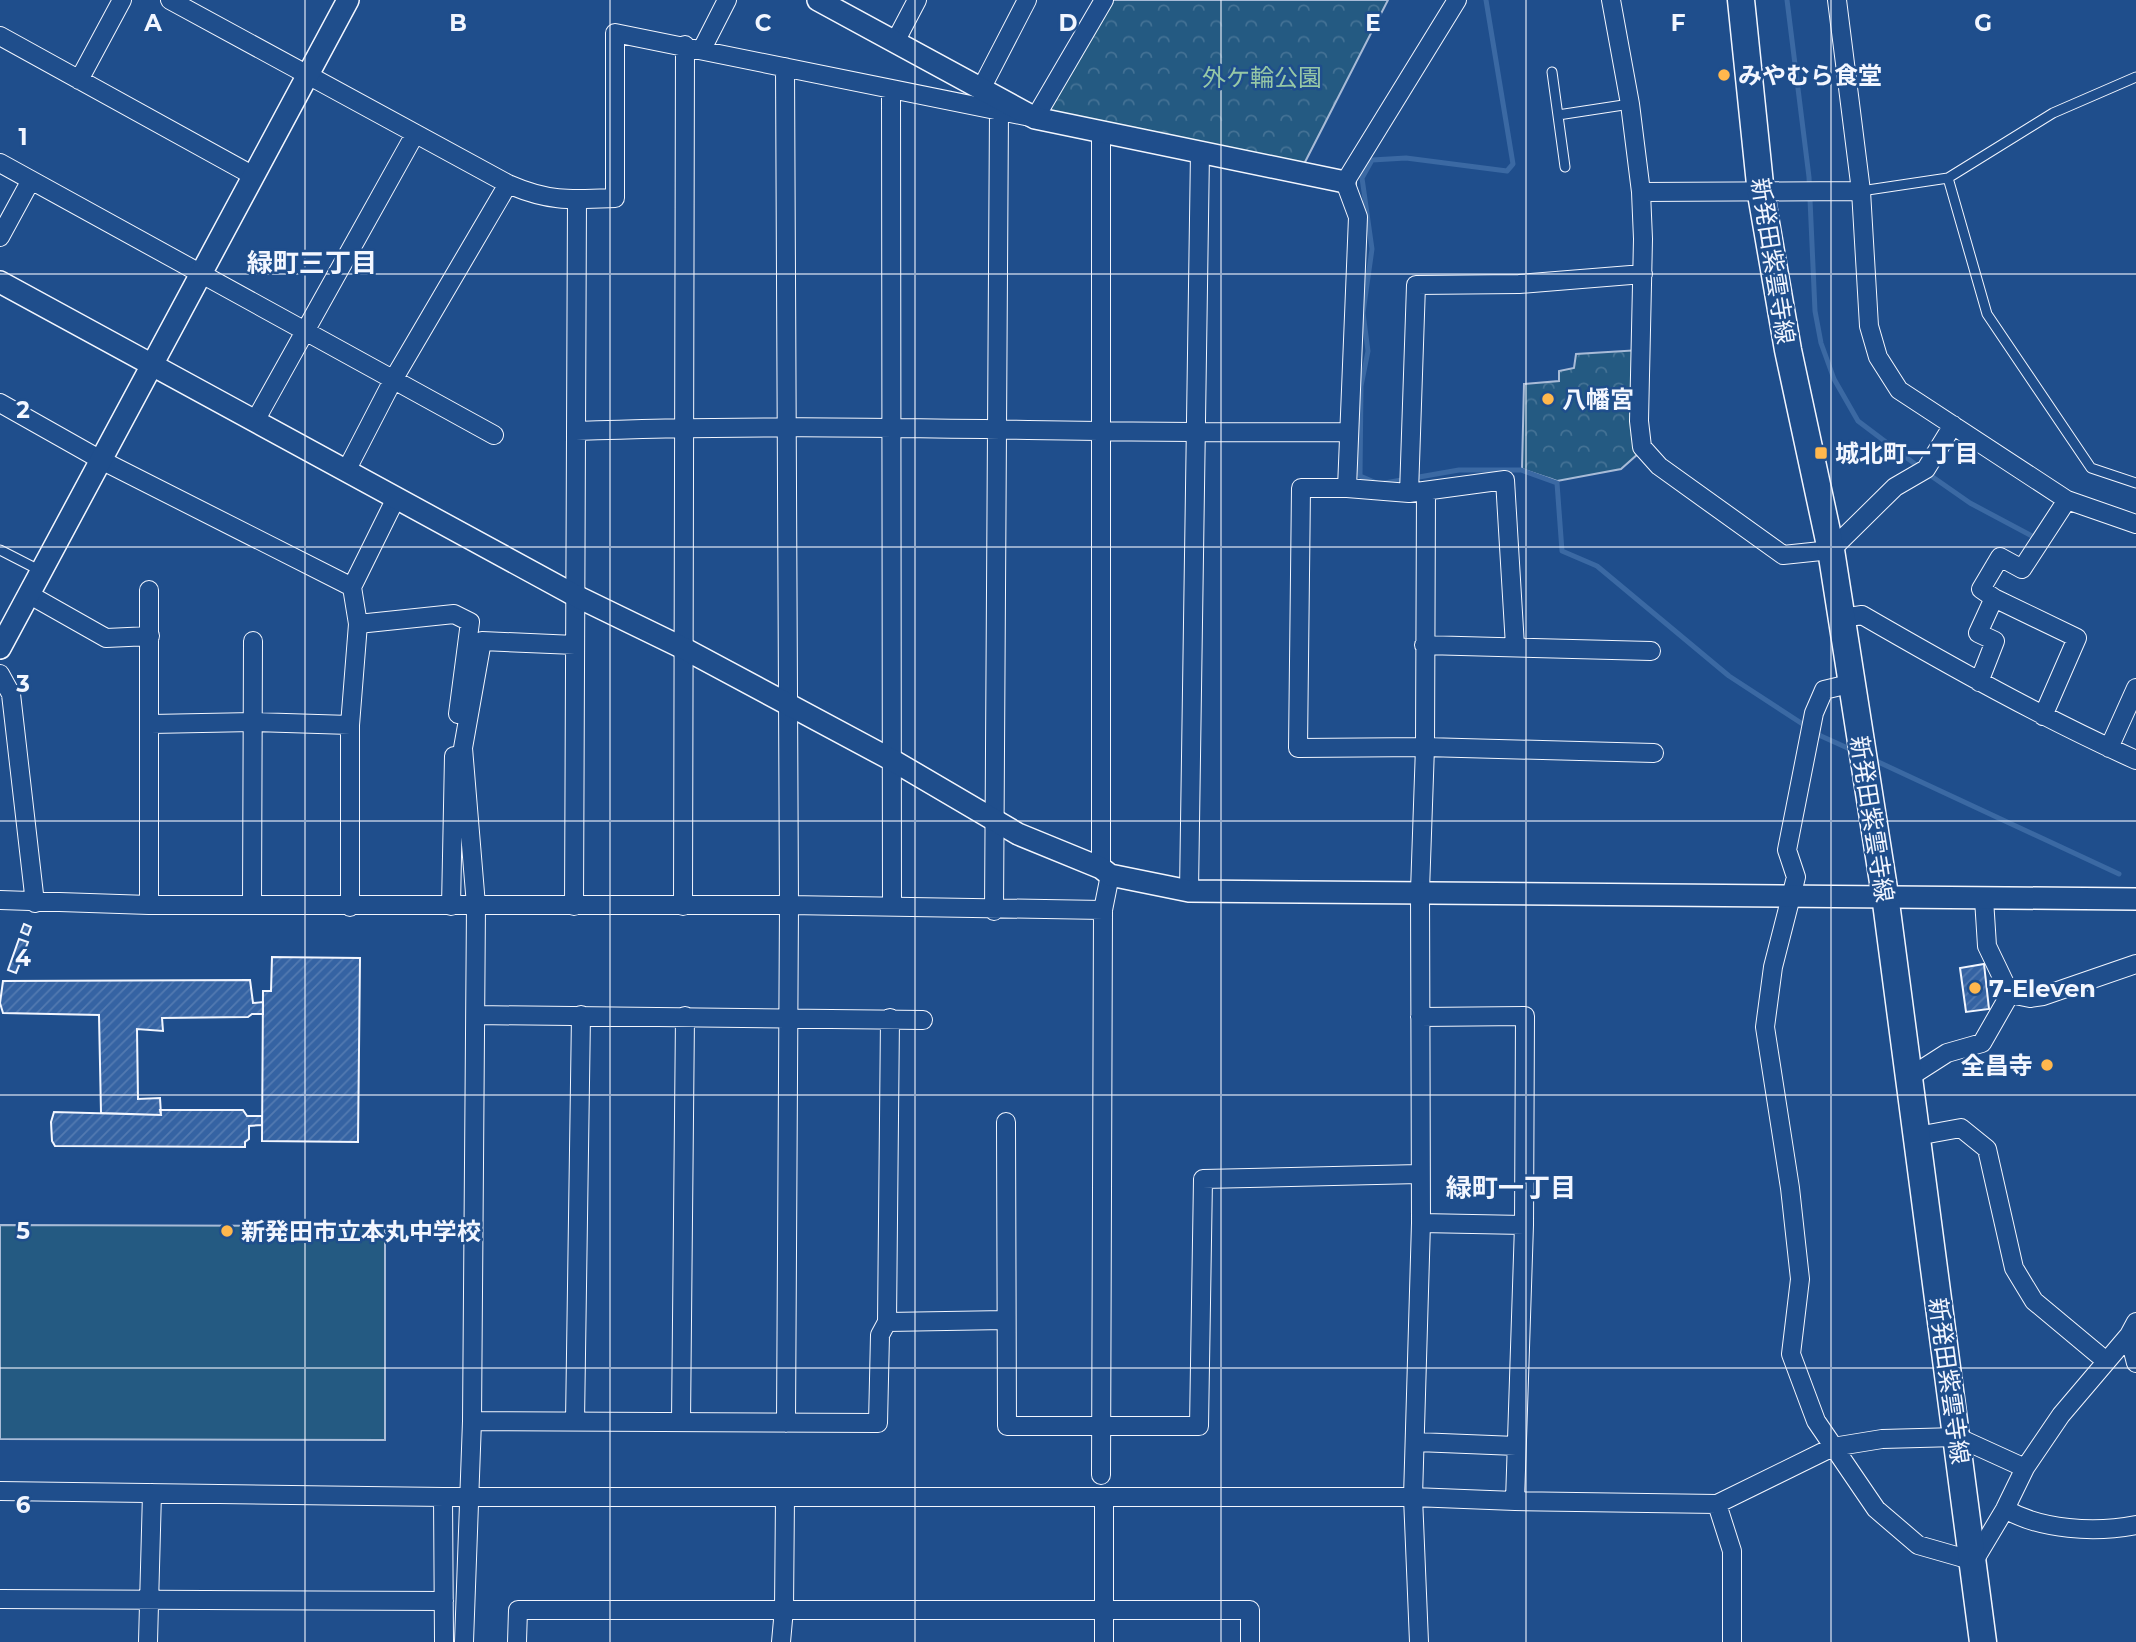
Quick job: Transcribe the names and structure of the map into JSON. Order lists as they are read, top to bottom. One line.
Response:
{"streets":{"main road":["新発田紫雲寺線"]},"districts":["緑町三丁目","緑町一丁目"],"parks":["外ケ輪公園"],"places":{"other":["みやむら食堂","八幡宮","7-Eleven","全昌寺","新発田市立本丸中学校"],"transit":["城北町一丁目"]},"grid":{"columns":["A","B","C","D","E","F","G"],"rows":["1","2","3","4","5","6"]}}
